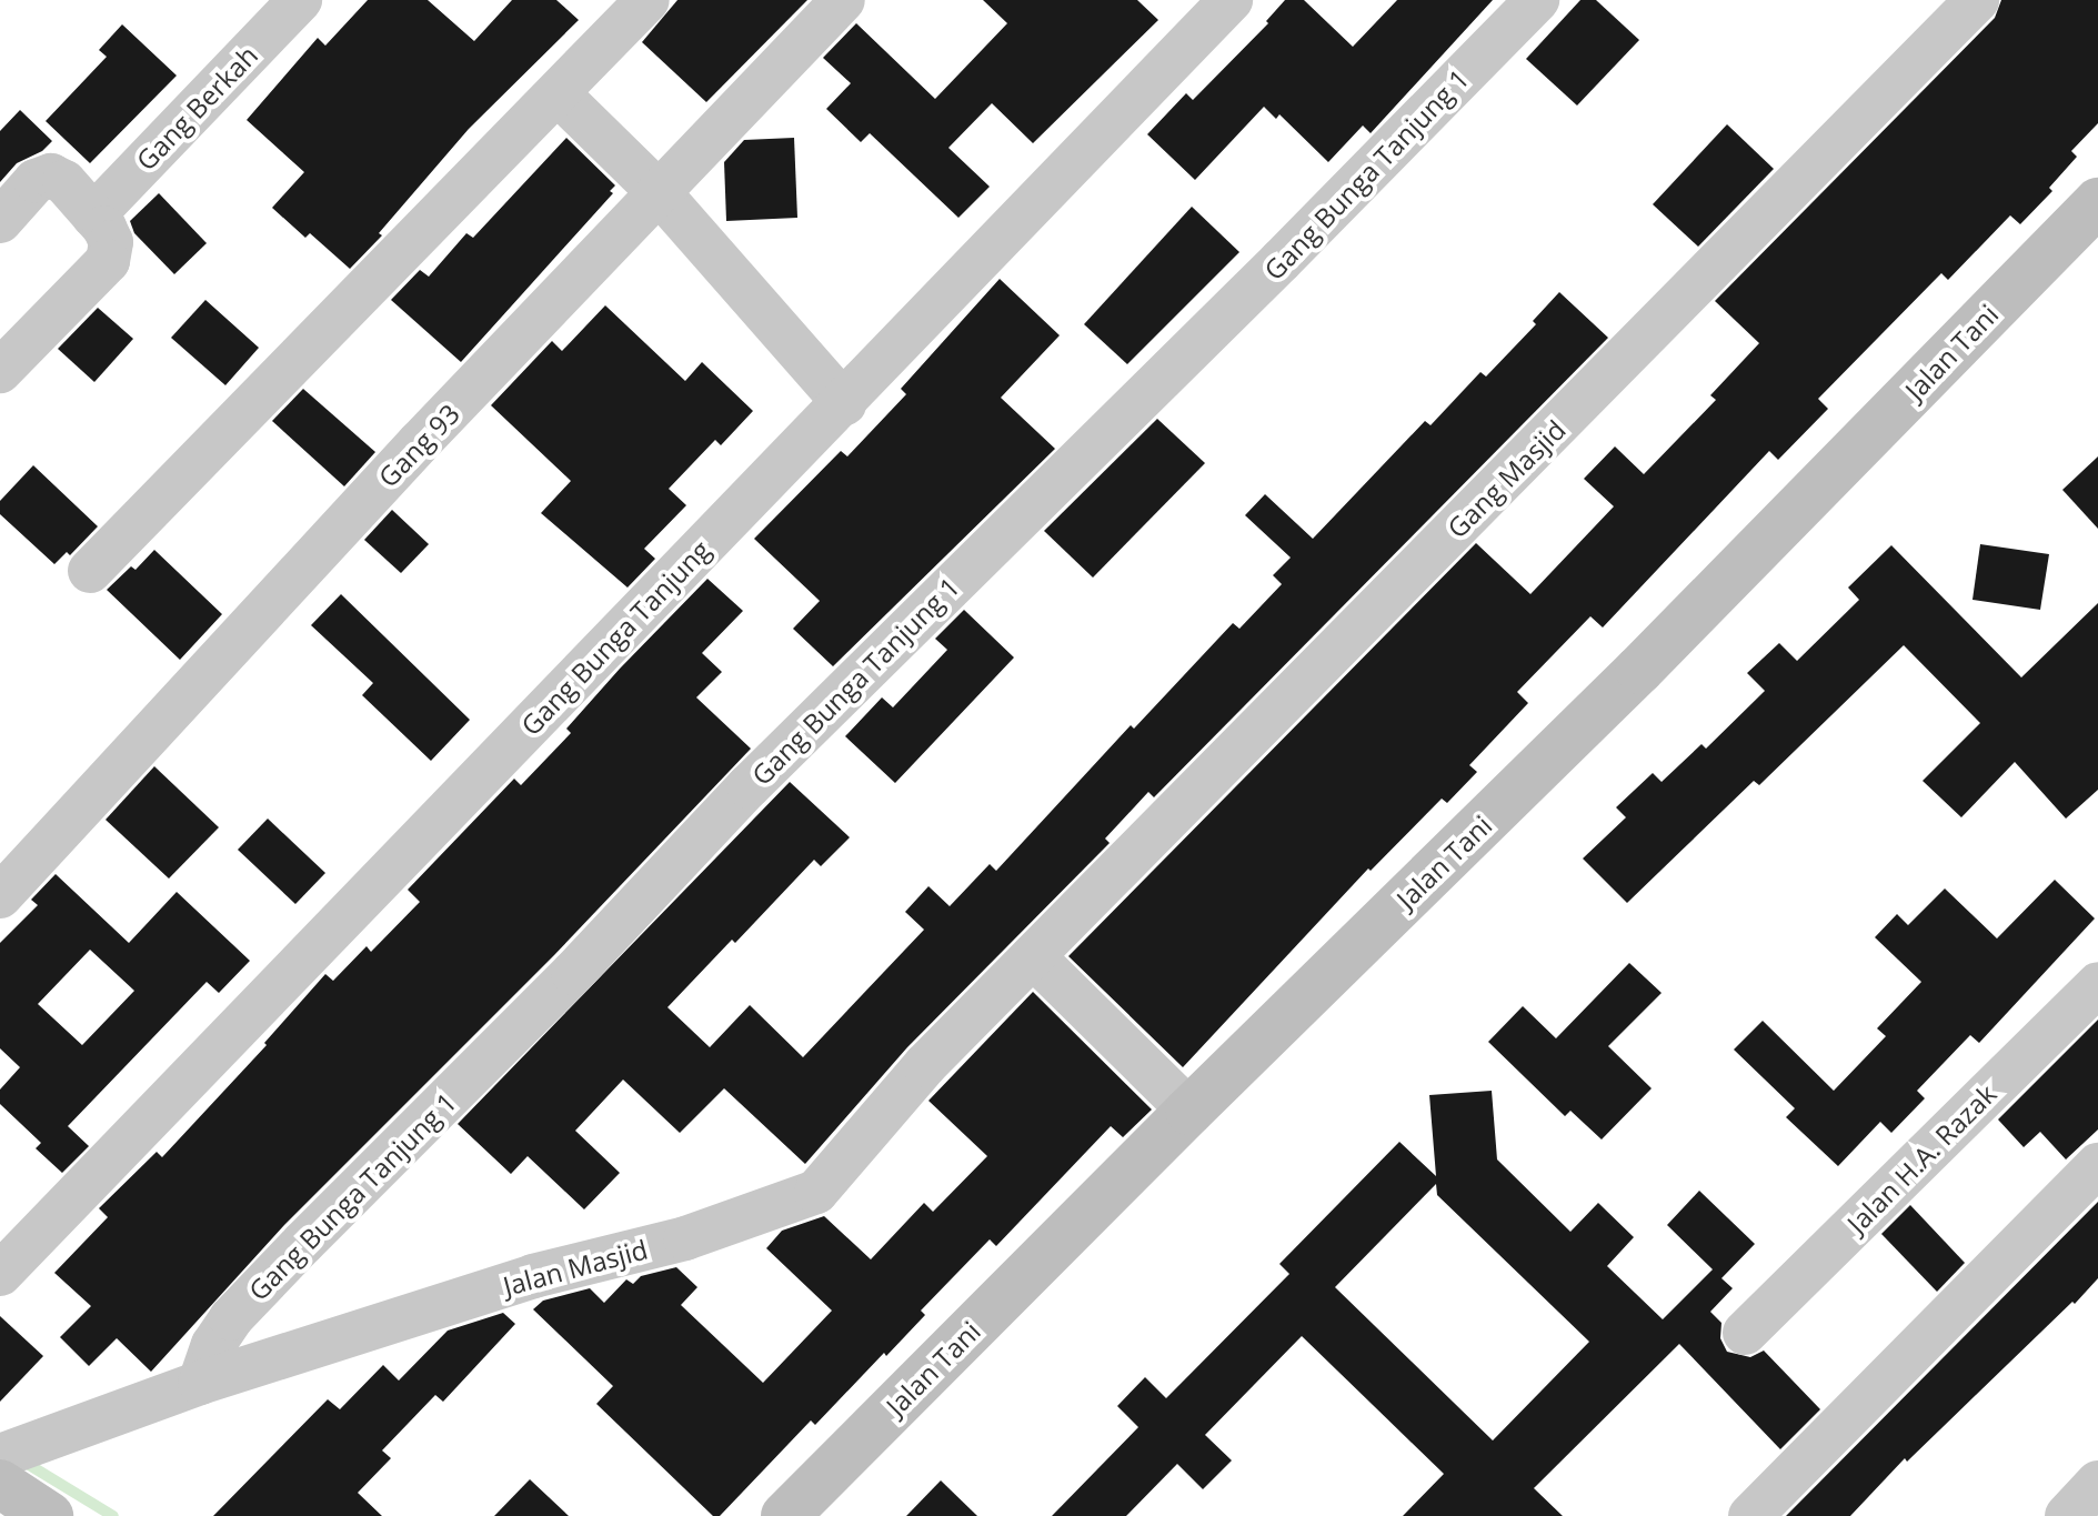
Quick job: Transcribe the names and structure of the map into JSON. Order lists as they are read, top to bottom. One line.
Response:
{"streets":{"street":["Gang Berkah","Gang Bunga Tanjung 1","Jalan Tani","Gang 93","Gang Masjid","Gang Bunga Tanjung","Jalan H.A. Razak","Jalan Masjid"]},"crossings":[["Gang Bunga Tanjung 1","Jalan Masjid"],["Gang Masjid","Jalan Masjid"]]}
